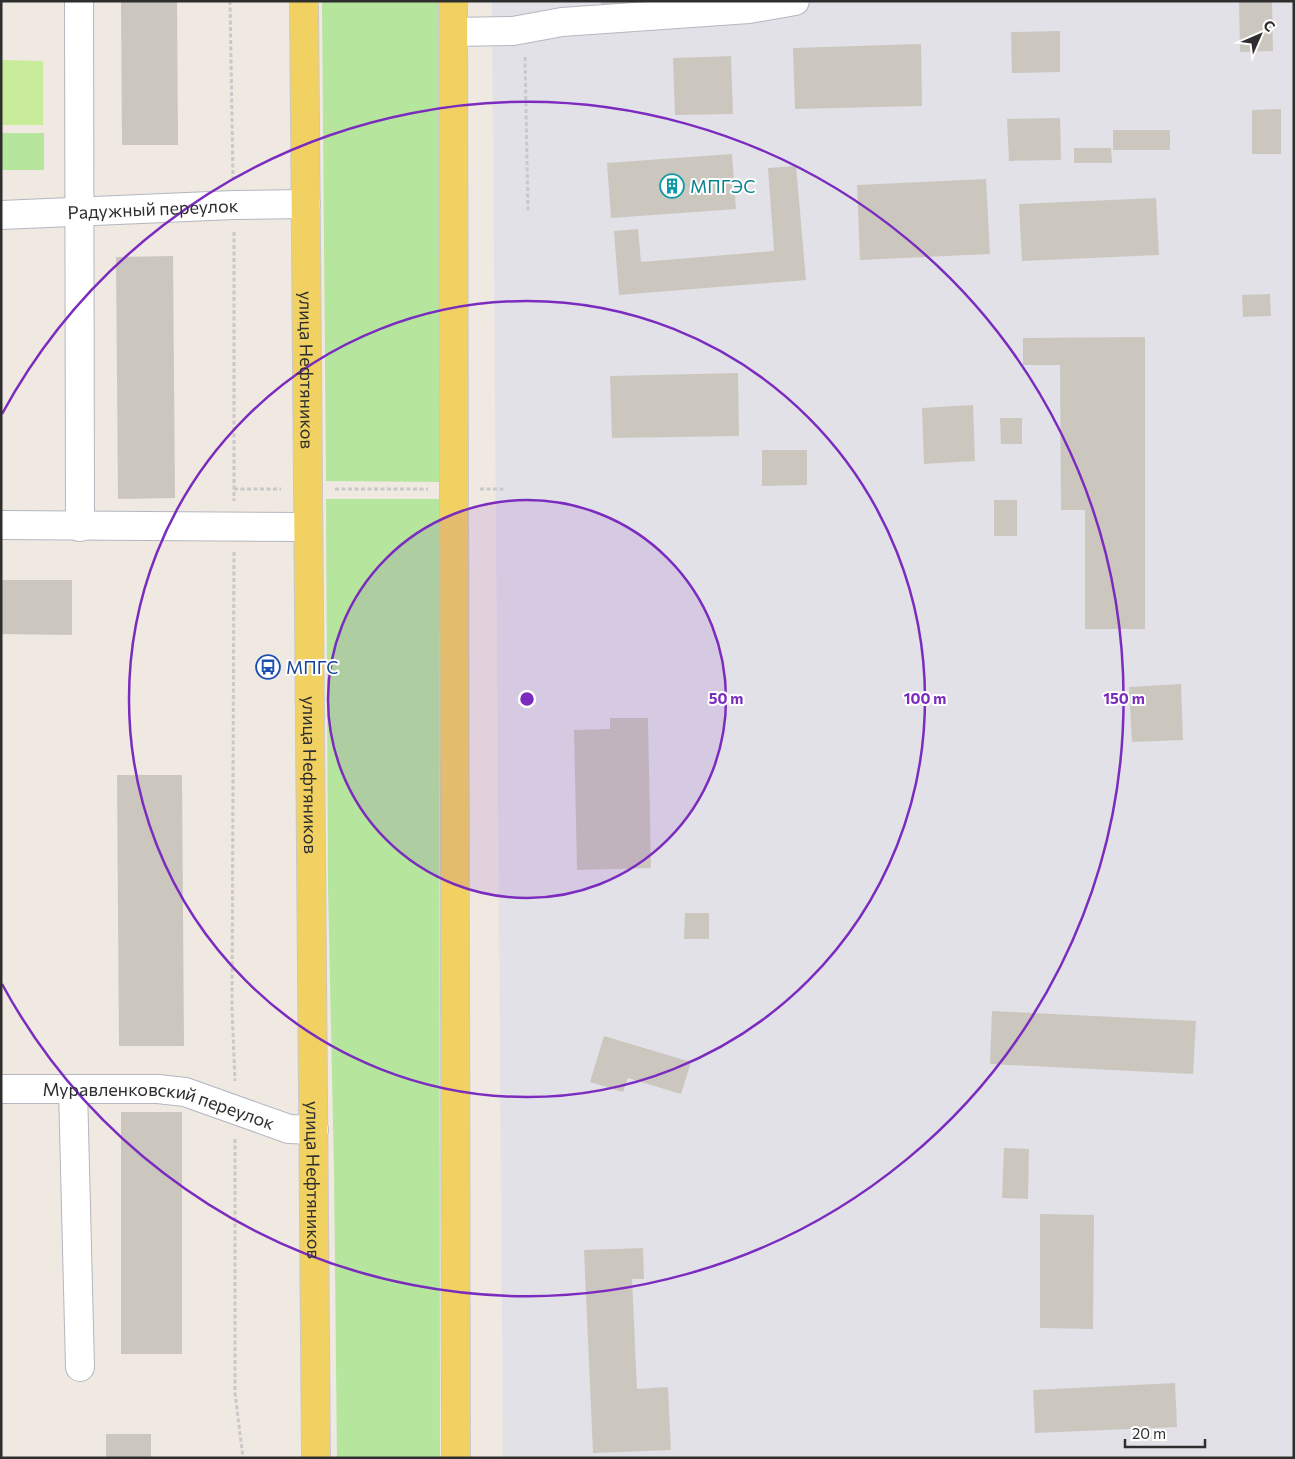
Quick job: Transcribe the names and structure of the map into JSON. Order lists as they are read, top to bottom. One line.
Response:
{"streets":{"main road":["улица Нефтяников"],"street":["Радужный переулок","Муравленковский переулок"]},"crossings":[["Радужный переулок","улица Нефтяников"],["улица Нефтяников","Муравленковский переулок"]],"places":{"building":["МПГЭС"],"bus stop":["МПГС"]},"scale_bar":"20 m","north":"top right","rings":["50 m","100 m","150 m"]}
